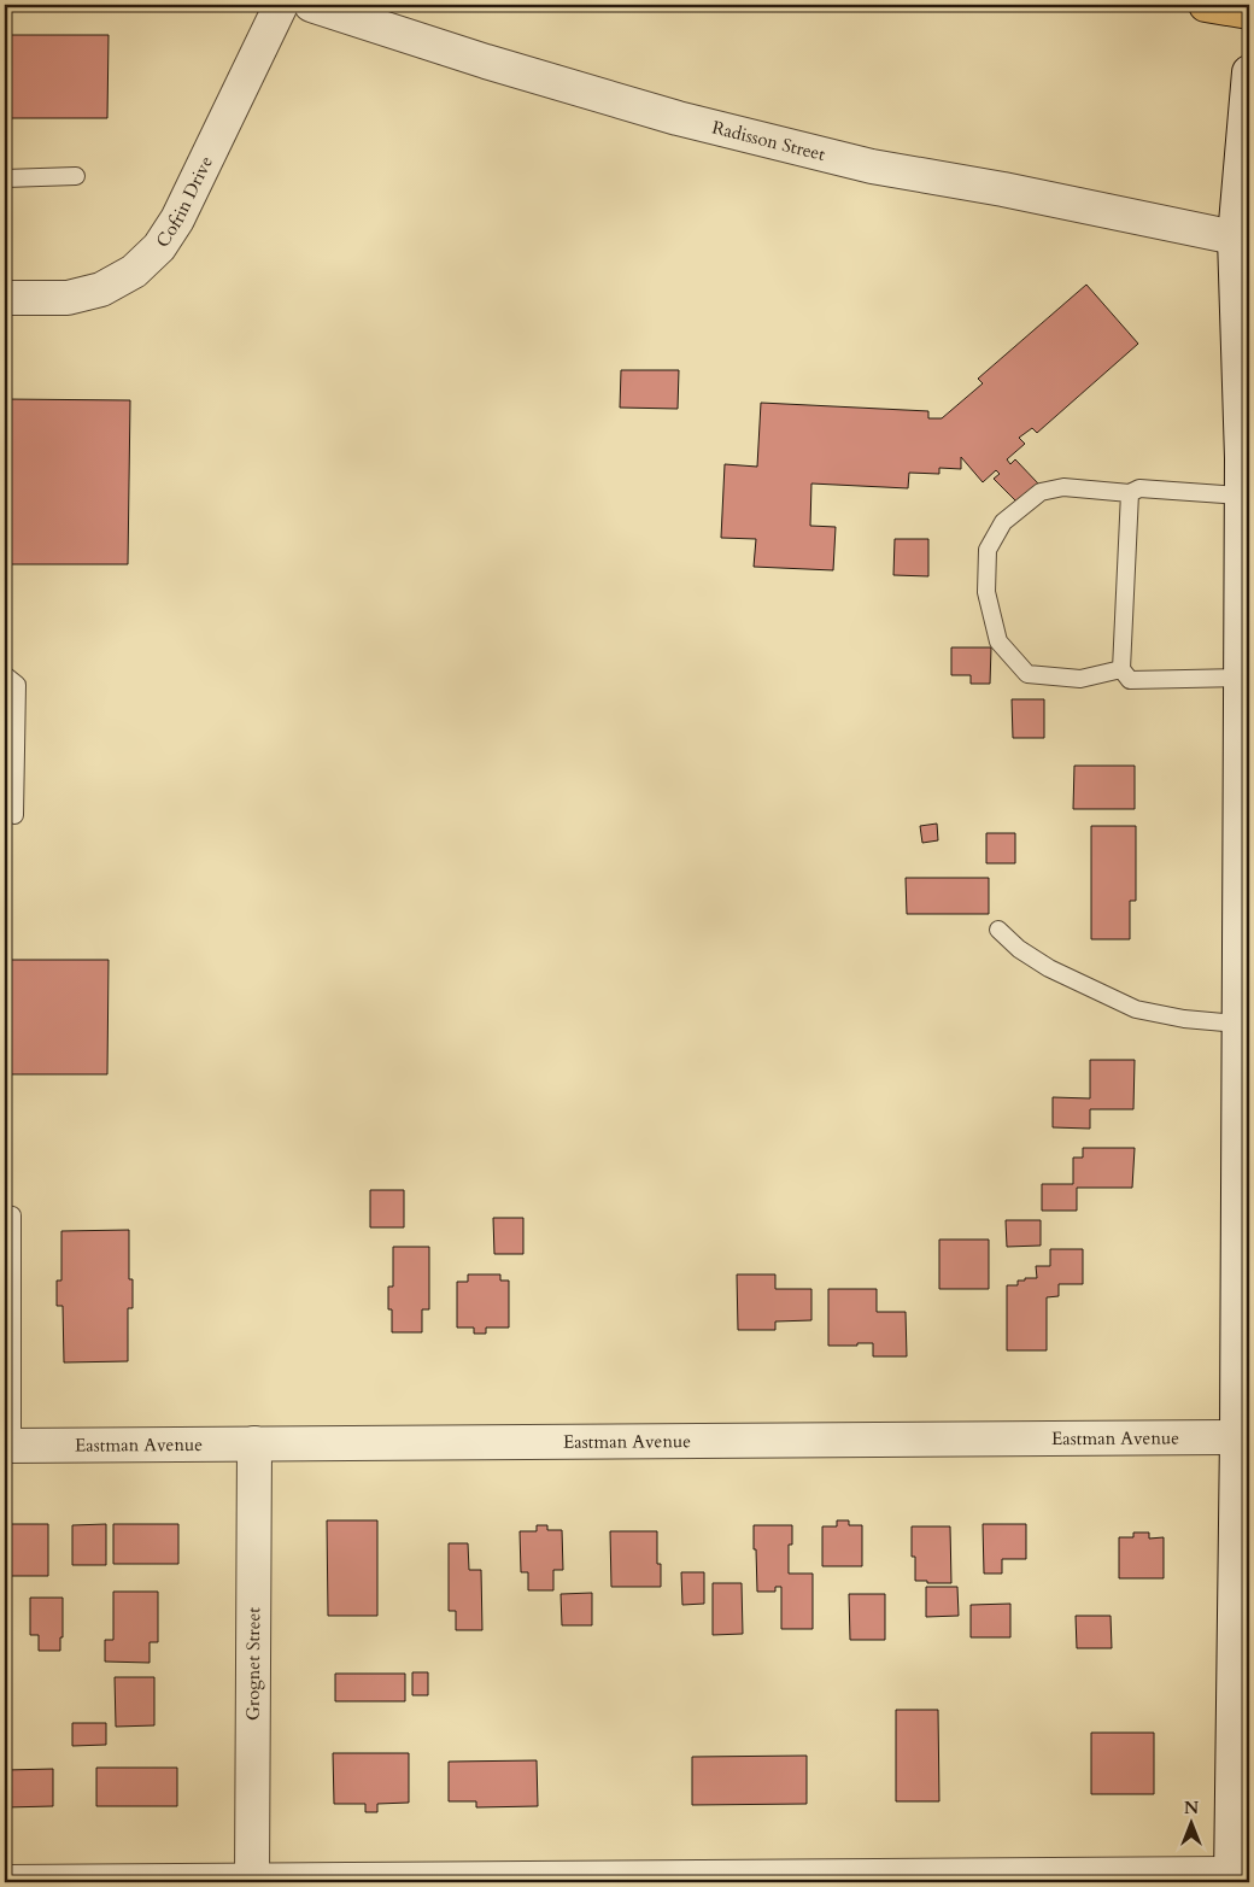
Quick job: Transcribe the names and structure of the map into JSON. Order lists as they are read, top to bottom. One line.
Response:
{"streets":{"street":["Radisson Street","Cofrin Drive","Eastman Avenue","Grognet Street"]},"crossings":[["Eastman Avenue","Grognet Street"]],"north":"top"}
